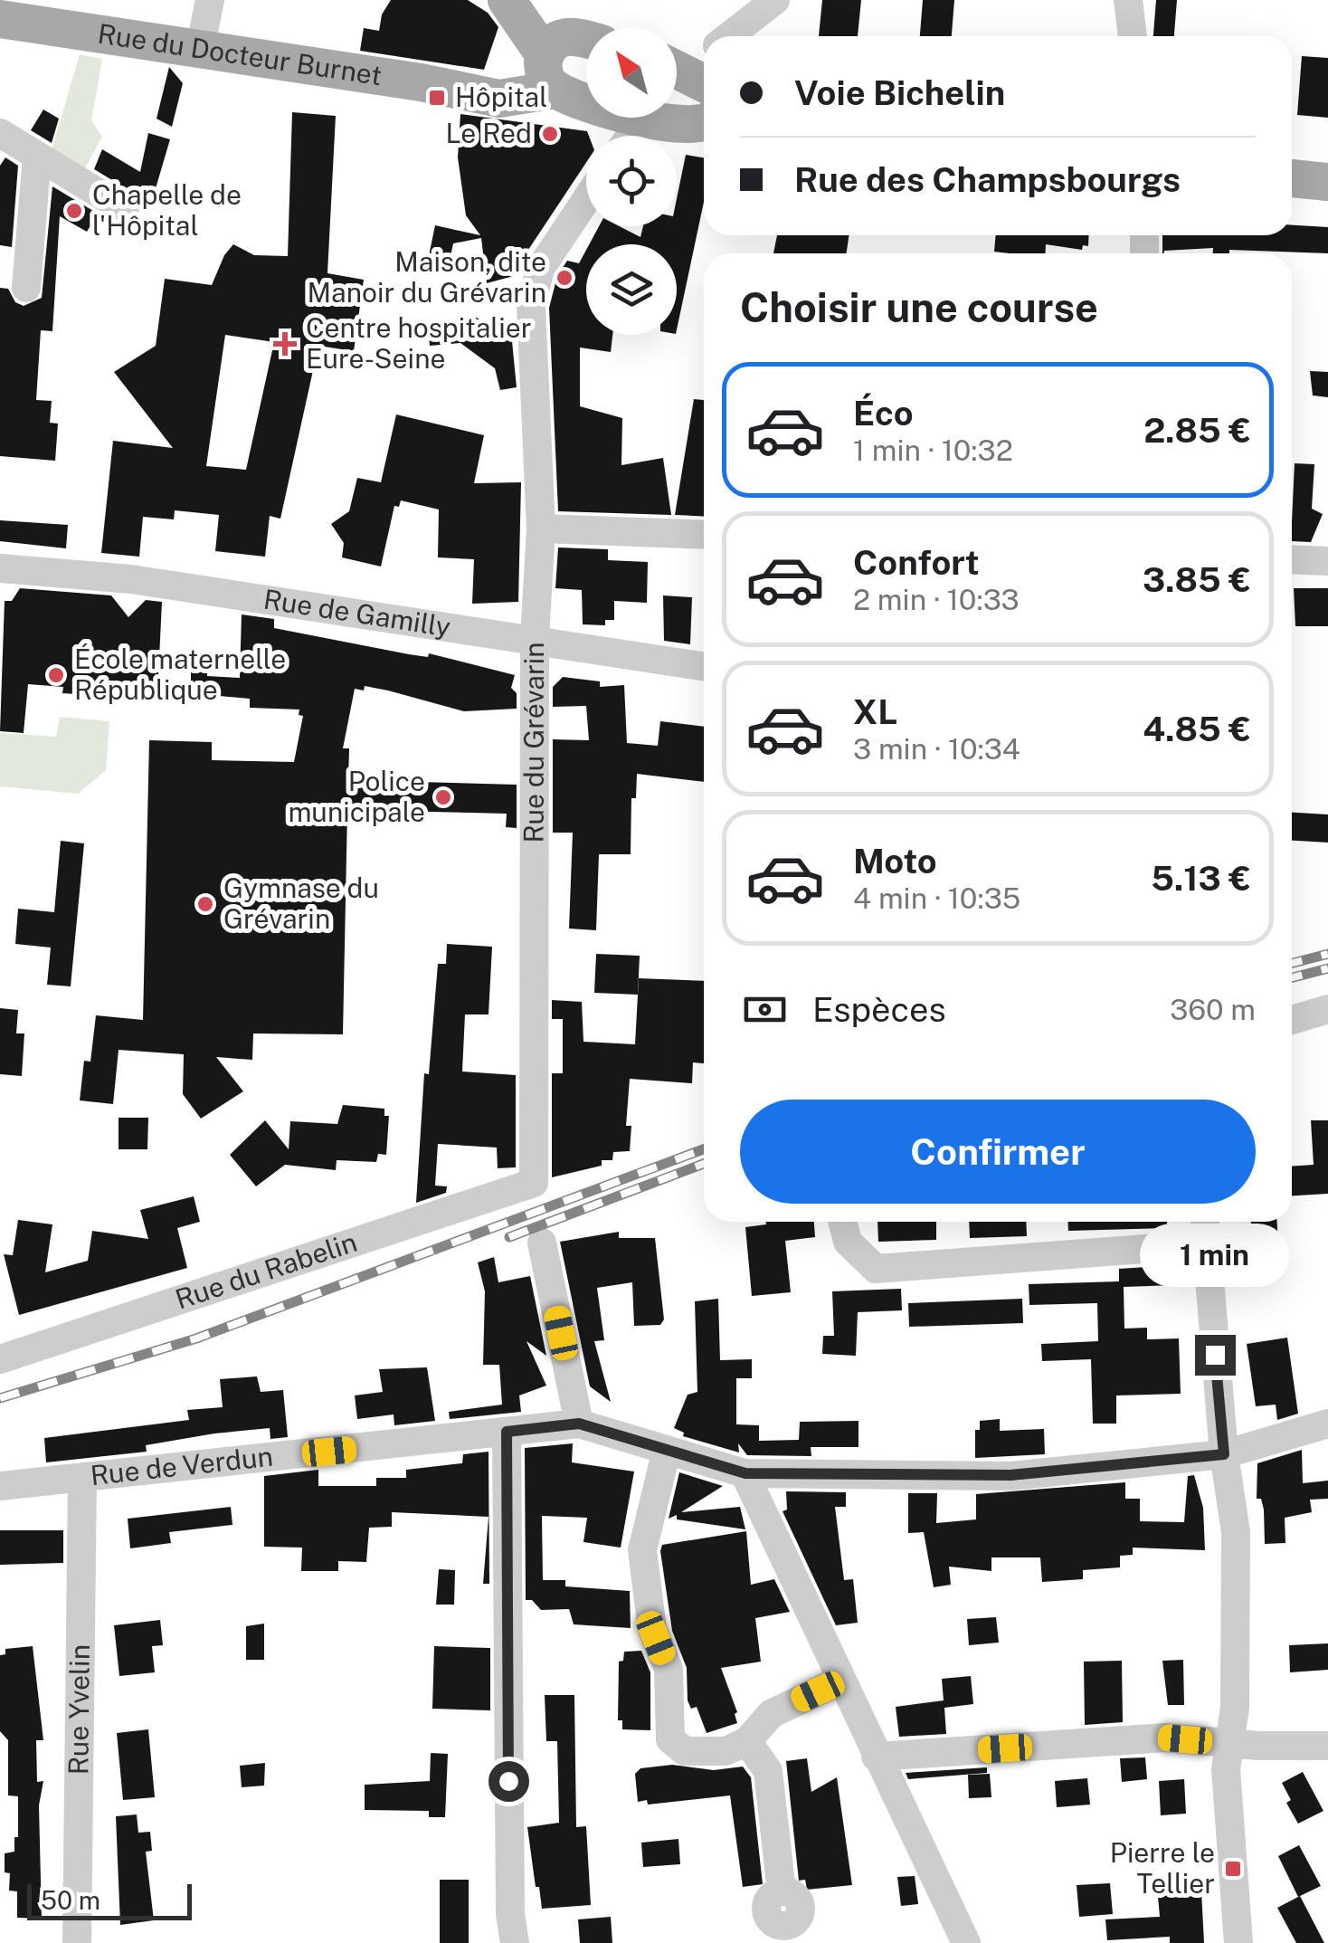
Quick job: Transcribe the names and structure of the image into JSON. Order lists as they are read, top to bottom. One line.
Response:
{"streets":{"main road":["Rue du Docteur Burnet"],"street":["Rue de Gamilly","Rue du Grévarin","Rue du Rabelin","Rue de Verdun","Rue Yvelin"]},"crossings":[["Rue de Gamilly","Rue du Grévarin"],["Rue du Grévarin","Rue du Rabelin"],["Rue de Verdun","Rue Yvelin"]],"places":{"transit":["Hôpital","Pierre le Tellier"],"other":["Le Red","Chapelle de l'Hôpital","Maison, dite Manoir du Grévarin","École maternelle République","Police municipale","Gymnase du Grévarin"],"health":["Centre hospitalier Eure-Seine"]},"scale_bar":"50 m","north":"top left","page":{"banner":["Voie Bichelin","Rue des Champsbourgs"],"heading":"Choisir une course","list":[{"name":"Éco","note":"1 min · 10:32","value":"2.85 €"},{"name":"Confort","note":"2 min · 10:33","value":"3.85 €"},{"name":"XL","note":"3 min · 10:34","value":"4.85 €"},{"name":"Moto","note":"4 min · 10:35","value":"5.13 €"}],"pay":["Espèces","360 m"],"buttons":"Confirmer","bubble":"1 min","scale":"50 m"}}
